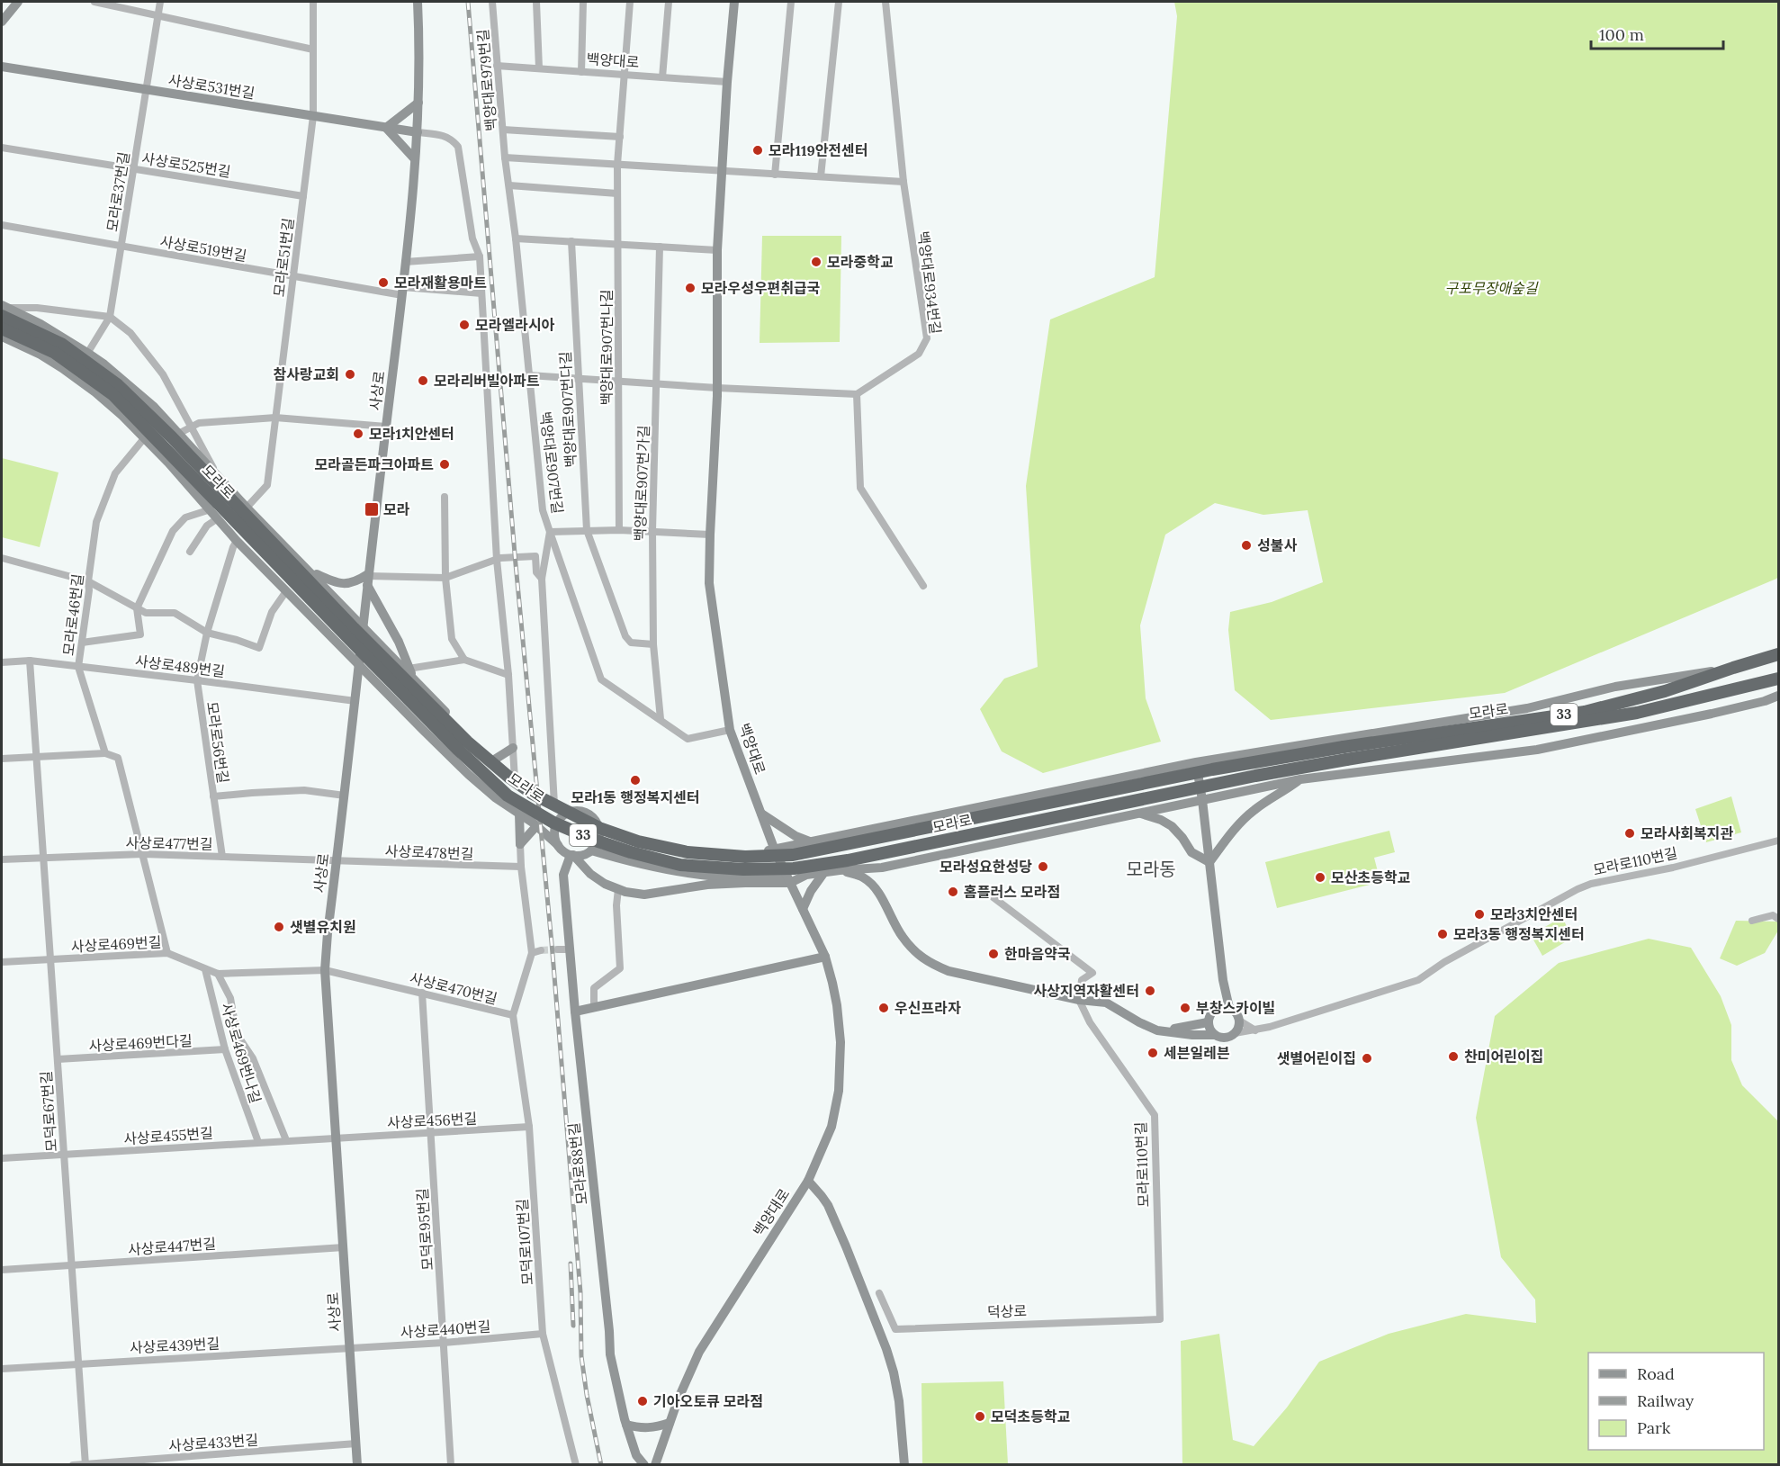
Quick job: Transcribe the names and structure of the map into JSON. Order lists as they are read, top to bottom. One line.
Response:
{"streets":{"highway":["모라로","33"],"main road":["백양대로","사상로531번길","사상로","모라로110번길","모라로88번길"],"street":["백양대로979번길","사상로525번길","모라로37번길","사상로519번길","모라로51번길","백양대로934번길","백양대로907번나길","백양대로907번다길","백양대로907번길","백양대로907번가길","모라로46번길","사상로489번길","모라로56번길","사상로477번길","사상로478번길","사상로469번길","사상로470번길","사상로469번다길","사상로469번나길","모덕로67번길","사상로456번길","사상로455번길","모덕로95번길","모덕로107번길","사상로447번길","덕상로","사상로440번길","사상로439번길","사상로433번길"]},"crossings":[["백양대로","백양대로979번길"],["백양대로","백양대로907번나길"],["백양대로","백양대로907번길"],["백양대로979번길","백양대로907번길"],["사상로531번길","모라로37번길"],["사상로531번길","모라로51번길"],["사상로531번길","사상로"],["사상로525번길","모라로37번길"],["사상로525번길","모라로51번길"],["모라로37번길","사상로519번길"],["모라로37번길","모라로"],["사상로519번길","모라로51번길"],["사상로519번길","사상로"],["모라로51번길","모라로"],["사상로","모라로"],["사상로","사상로489번길"],["사상로","사상로477번길"],["사상로","사상로478번길"],["사상로","사상로469번길"],["사상로","사상로470번길"],["사상로","사상로456번길"],["사상로","사상로455번길"],["사상로","사상로447번길"],["사상로","사상로440번길"],["사상로","사상로439번길"],["사상로","사상로433번길"],["백양대로907번다길","백양대로907번가길"],["백양대로907번길","모라로"],["백양대로907번길","백양대로907번가길"],["모라로","모라로46번길"],["모라로","모라로56번길"],["모라로","모라로88번길"],["모라로46번길","사상로489번길"],["모라로46번길","사상로477번길"],["모라로46번길","사상로469번길"],["사상로489번길","모라로56번길"],["사상로489번길","모덕로67번길"],["모라로56번길","사상로477번길"],["사상로477번길","사상로478번길"],["사상로477번길","모덕로67번길"],["모라로110번길","덕상로"],["사상로469번길","사상로470번길"],["사상로469번길","사상로469번나길"],["사상로469번길","모덕로67번길"],["사상로470번길","모덕로95번길"],["사상로470번길","모덕로107번길"],["사상로469번다길","사상로469번나길"],["사상로469번다길","모덕로67번길"],["사상로469번나길","사상로455번길"],["모덕로67번길","사상로455번길"],["모덕로67번길","사상로447번길"],["모덕로67번길","사상로439번길"],["모덕로67번길","사상로433번길"],["사상로456번길","사상로455번길"],["사상로456번길","모덕로95번길"],["사상로456번길","모덕로107번길"],["모덕로95번길","사상로440번길"],["모덕로107번길","사상로440번길"],["사상로440번길","사상로439번길"]],"districts":["모라동"],"parks":["구포무장애숲길"],"places":{"other":["모라119안전센터","모라중학교","모라재활용마트","모라우성우편취급국","모라엘라시아","참사랑교회","모라리버빌아파트","모라1치안센터","모라골든파크아파트","성불사","모라1동 행정복지센터","모라사회복지관","모라성요한성당","모산초등학교","홈플러스 모라점","모라3치안센터","샛별유치원","모라3동 행정복지센터","한마음약국","사상지역자활센터","우신프라자","부창스카이빌","세븐일레븐","찬미어린이집","샛별어린이집","기아오토큐 모라점","모덕초등학교"],"transit":["모라"]},"legend":["Road","Railway","Park"],"scale_bar":"100 m"}
